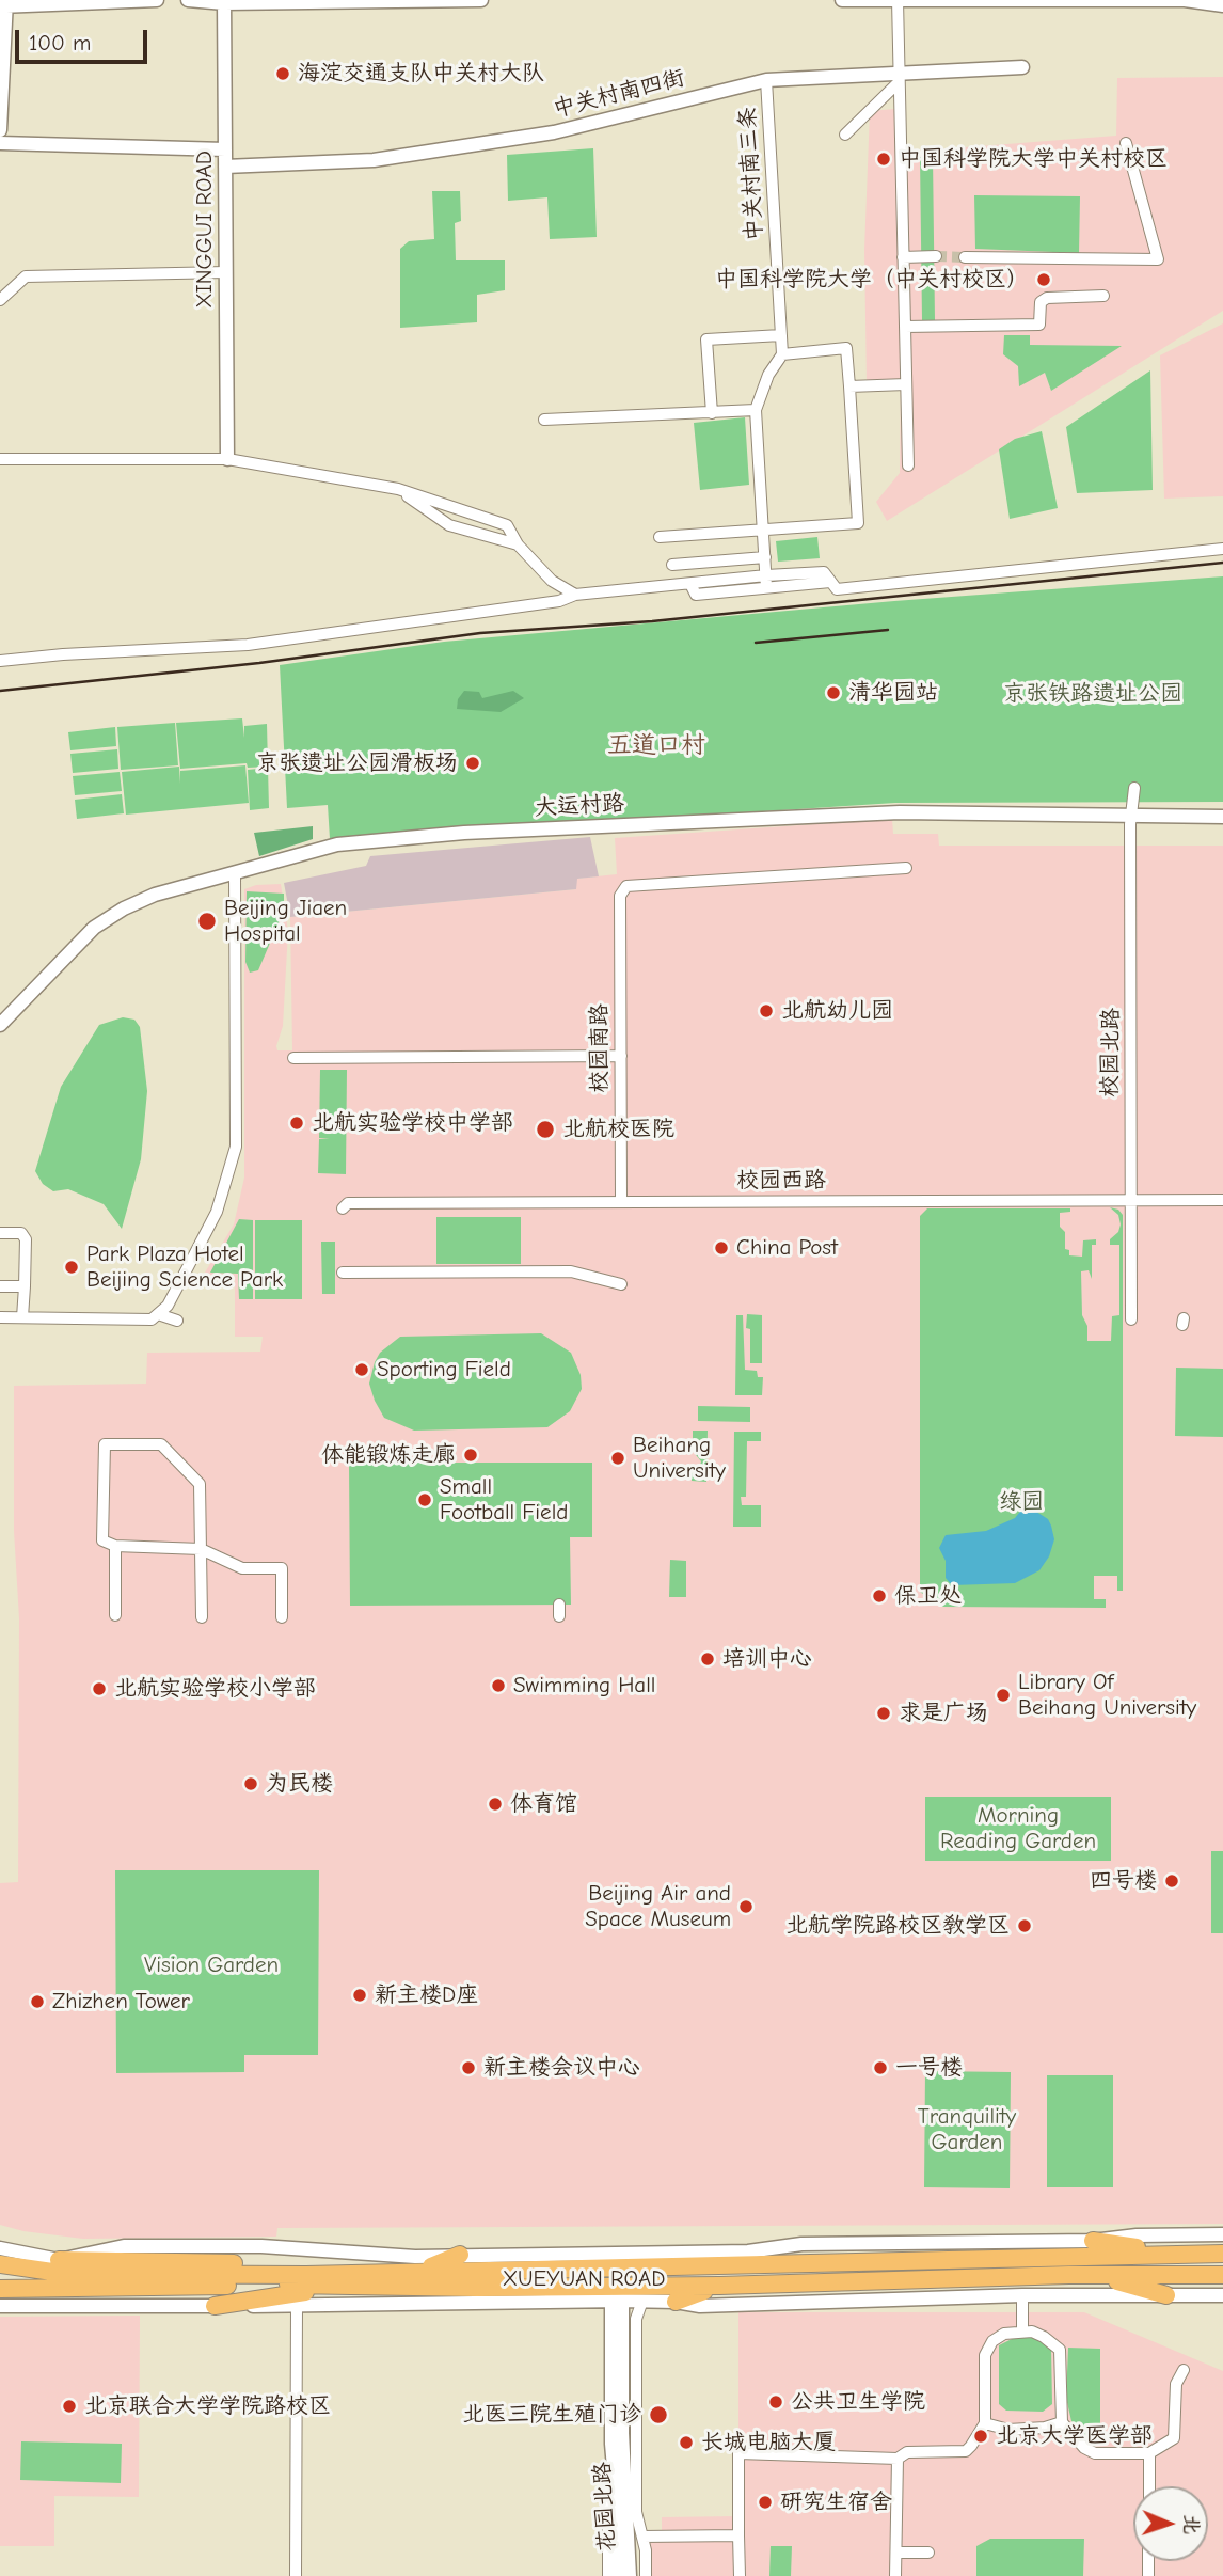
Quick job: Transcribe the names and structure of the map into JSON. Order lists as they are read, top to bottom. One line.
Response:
{"streets":{"highway":["XUEYUAN ROAD"],"street":["中关村南四街","中关村南三条","XINGGUI ROAD","大运村路","校园南路","校园北路","校园西路","花园北路"]},"crossings":[["中关村南四街","中关村南三条"],["中关村南四街","XINGGUI ROAD"],["大运村路","校园北路"],["校园南路","校园西路"],["校园北路","校园西路"],["XUEYUAN ROAD","花园北路"]],"districts":["五道口村"],"parks":["京张铁路遗址公园","绿园","Morning Reading Garden","Vision Garden","Tranquility Garden"],"places":["海淀交通支队中关村大队","中国科学院大学中关村校区","中国科学院大学（中关村校区）","清华园站","京张遗址公园滑板场","Beijing Jiaen Hospital","北航幼儿园","北航实验学校中学部","北航校医院","China Post","Park Plaza Hotel Beijing Science Park","Sporting Field","体能锻炼走廊","Beihang University","Small Football Field","保卫处","培训中心","Swimming Hall","北航实验学校小学部","Library Of Beihang University","求是广场","为民楼","体育馆","四号楼","Beijing Air and Space Museum","北航学院路校区教学区","新主楼D座","Zhizhen Tower","新主楼会议中心","一号楼","公共卫生学院","北京联合大学学院路校区","北医三院生殖门诊","北京大学医学部","长城电脑大厦","研究生宿舍"],"scale_bar":"100 m","north":"right"}
